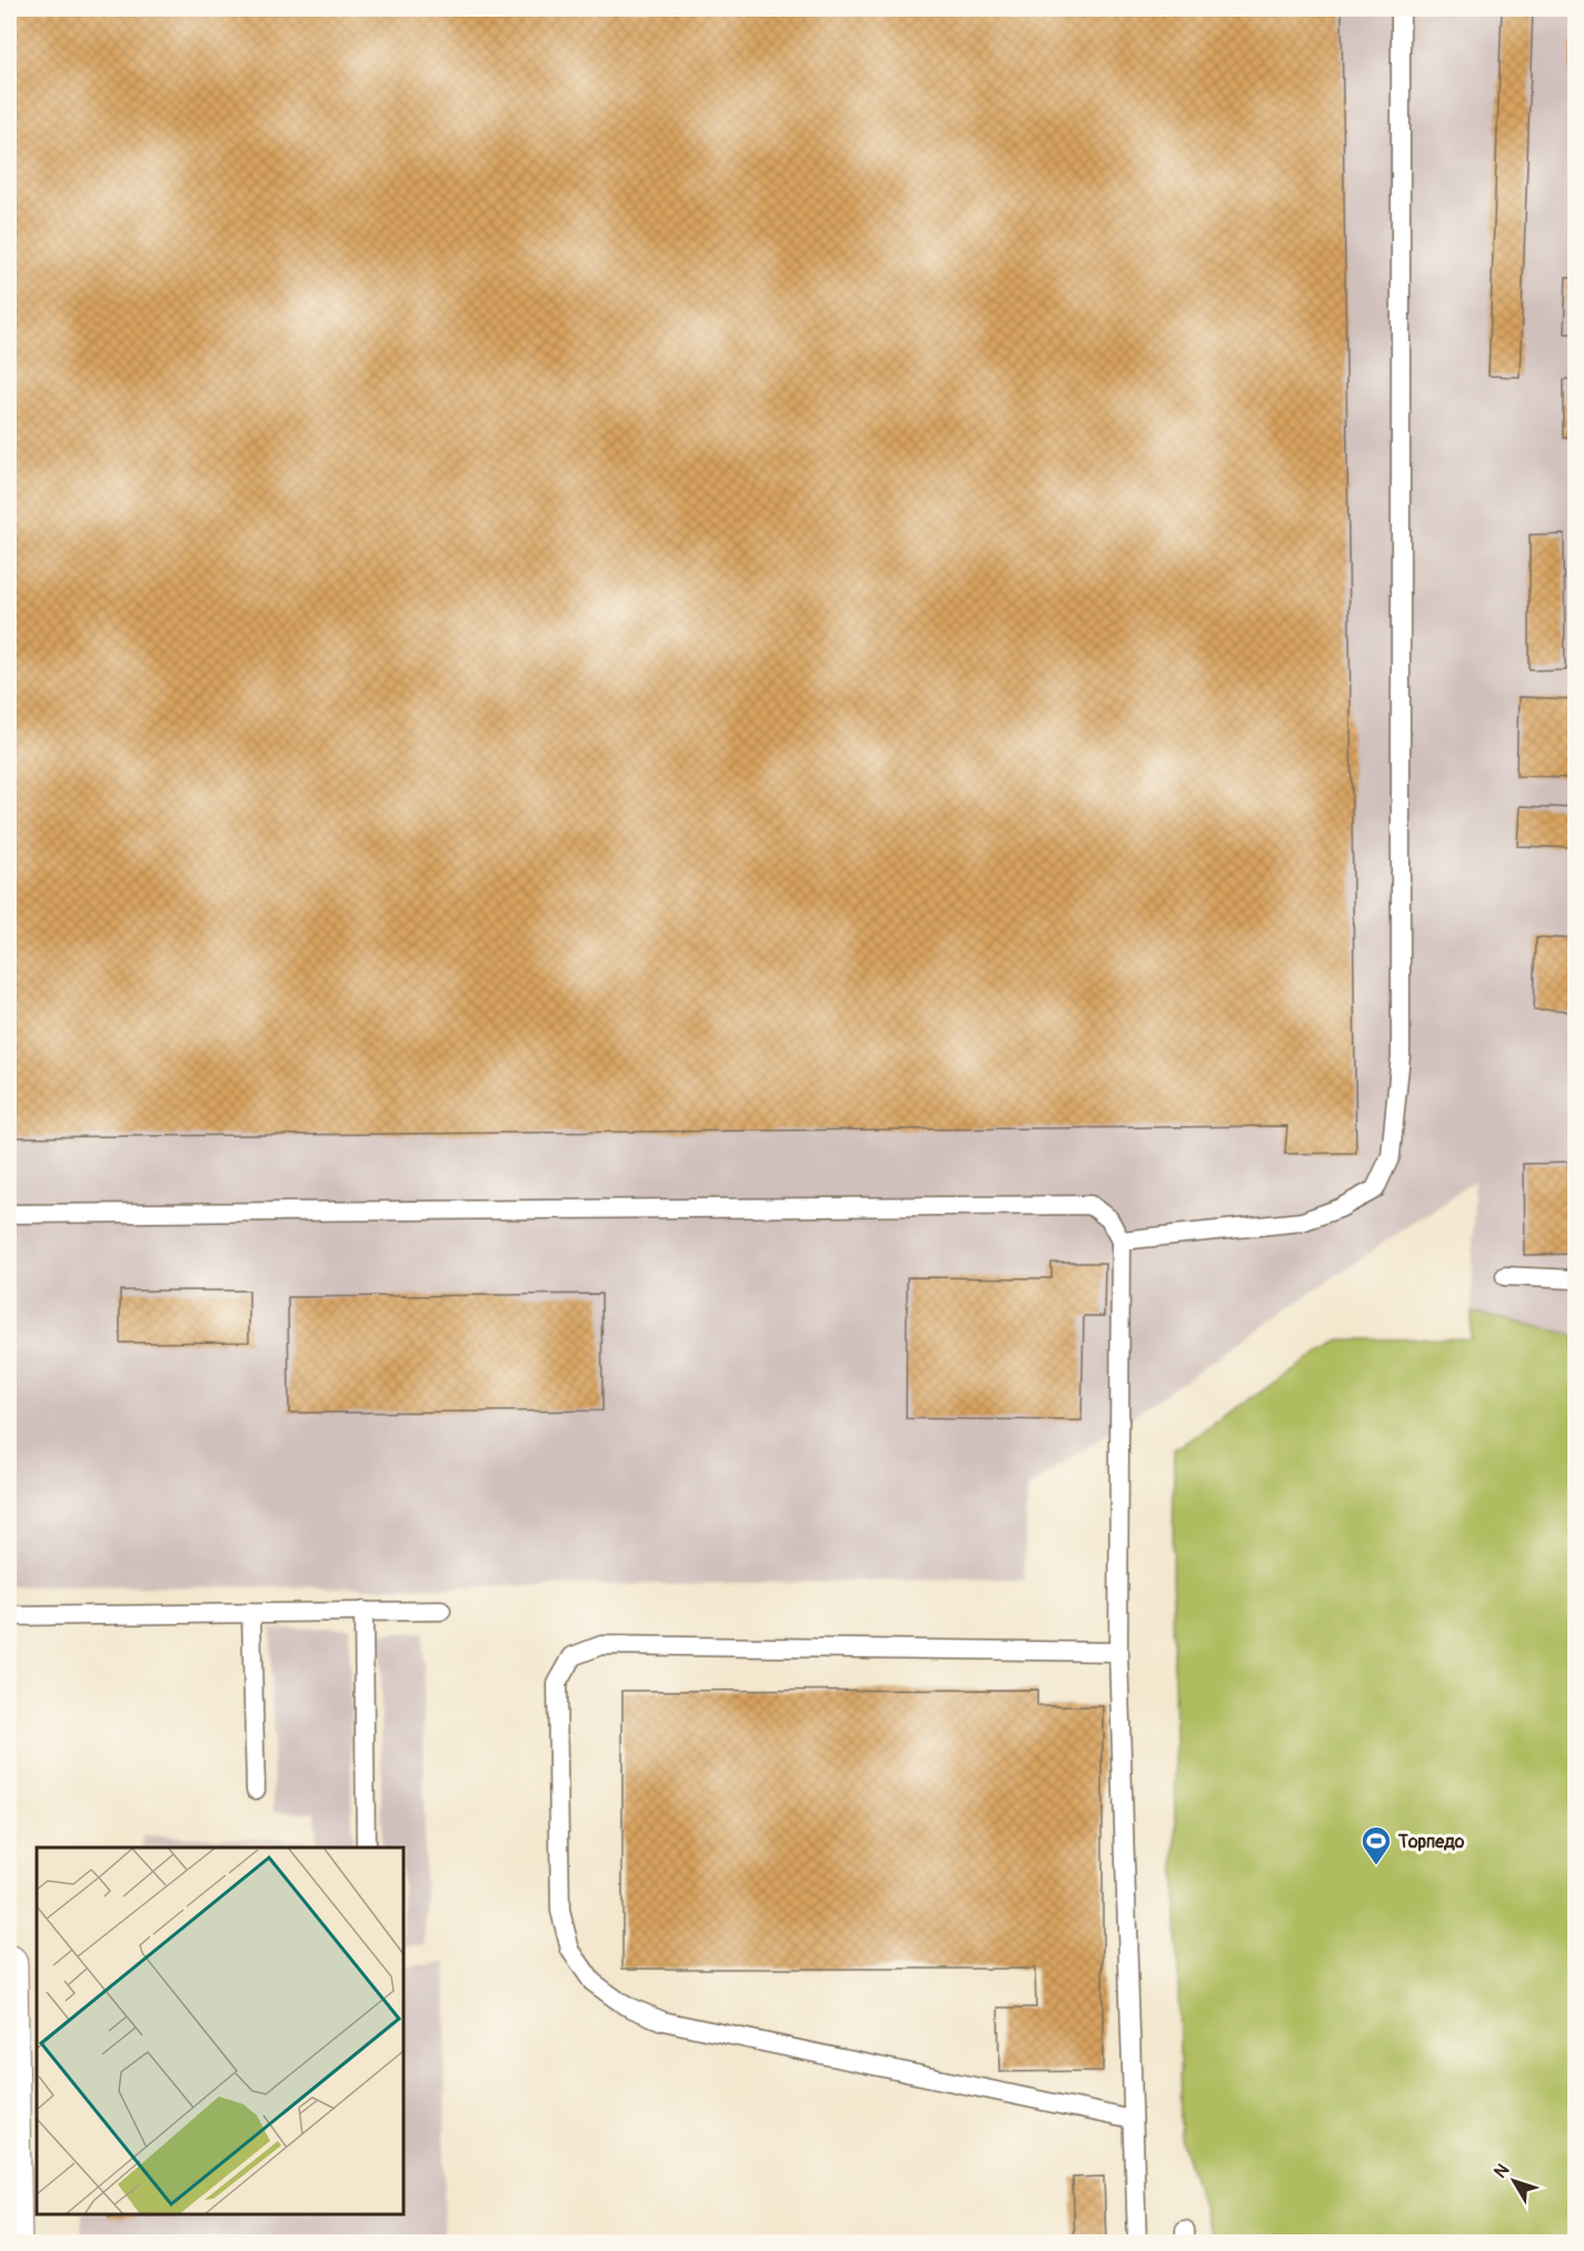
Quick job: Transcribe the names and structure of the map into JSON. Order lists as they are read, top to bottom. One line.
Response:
{"places":{"sports":["Торпедо"]},"north":"top left"}
